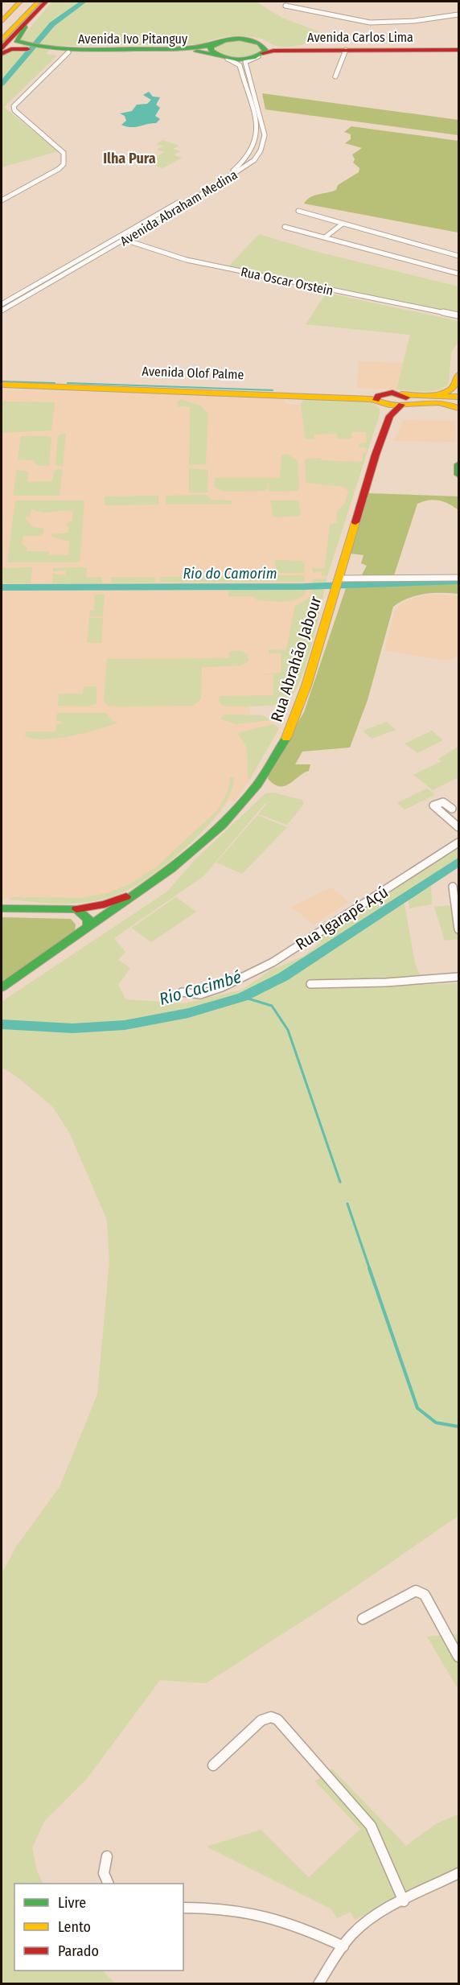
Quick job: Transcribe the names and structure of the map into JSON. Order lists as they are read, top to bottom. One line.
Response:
{"streets":{"main road":["Avenida Carlos Lima","Avenida Ivo Pitanguy","Avenida Olof Palme","Rua Abrahão Jabour"],"street":["Avenida Abraham Medina","Rua Oscar Orstein","Rua Igarapé Açú"]},"crossings":[["Avenida Carlos Lima","Avenida Ivo Pitanguy"],["Avenida Carlos Lima","Avenida Abraham Medina"],["Avenida Ivo Pitanguy","Avenida Abraham Medina"],["Avenida Abraham Medina","Rua Oscar Orstein"]],"districts":["Ilha Pura"],"water":["Rio do Camorim","Rio Cacimbé"],"legend":["Livre","Lento","Parado"]}
